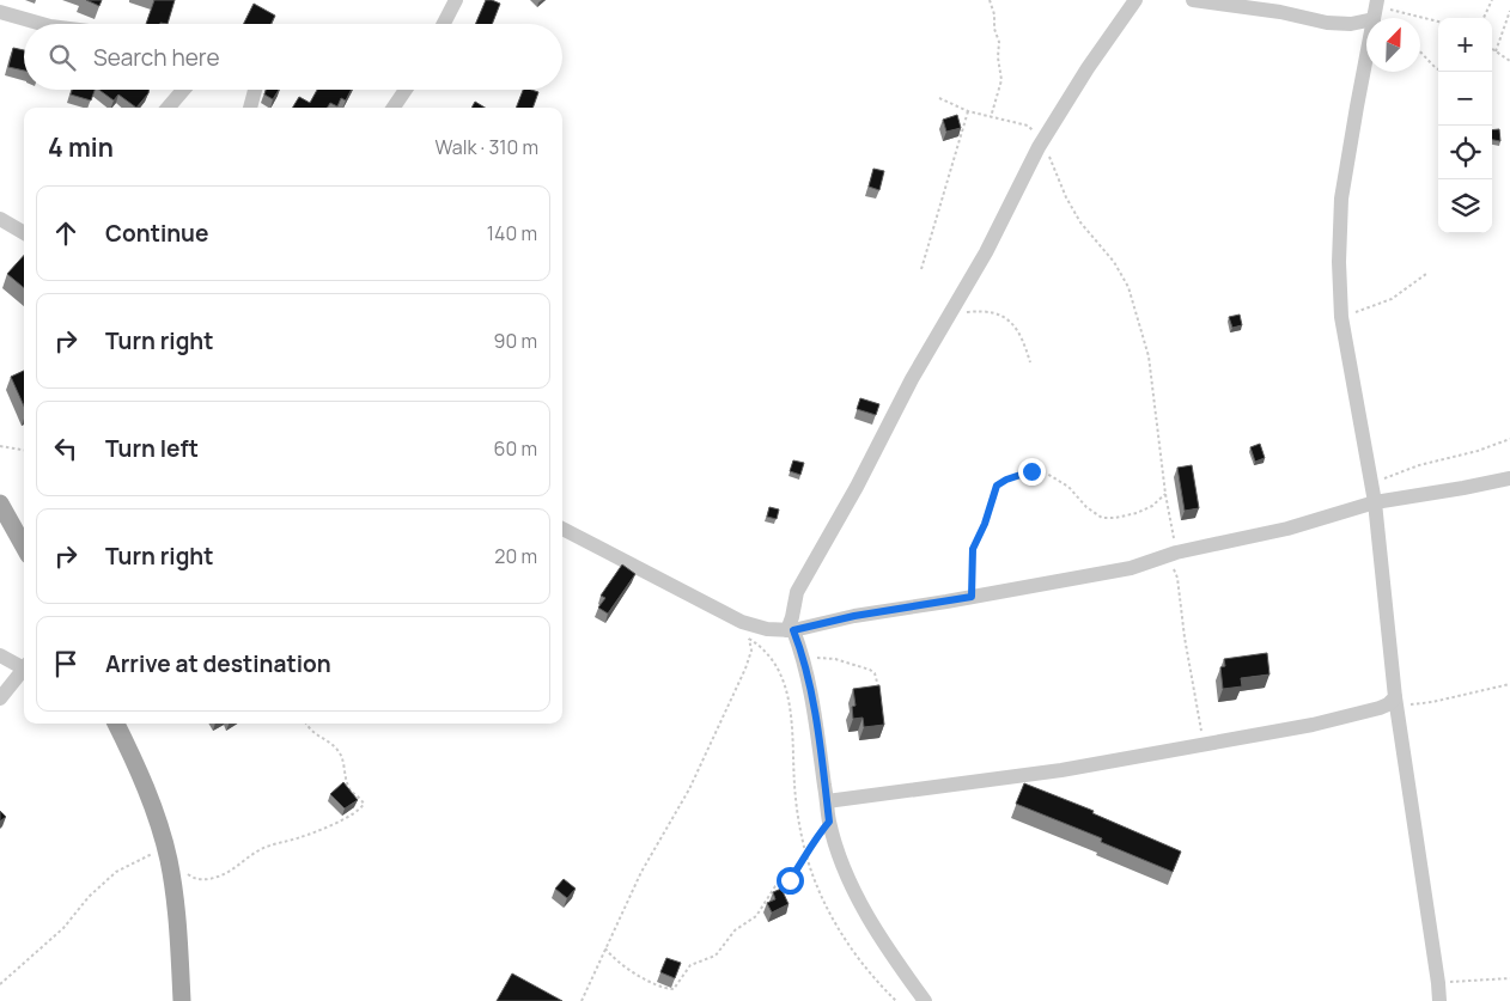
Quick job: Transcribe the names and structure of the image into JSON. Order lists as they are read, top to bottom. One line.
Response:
{"north":"top right","page":{"map_buttons":["+","−"],"search":"Search here","heading":["4 min","Walk · 310 m"],"list":[["Continue","140 m"],["Turn right","90 m"],["Turn left","60 m"],["Turn right","20 m"],"Arrive at destination"]}}
